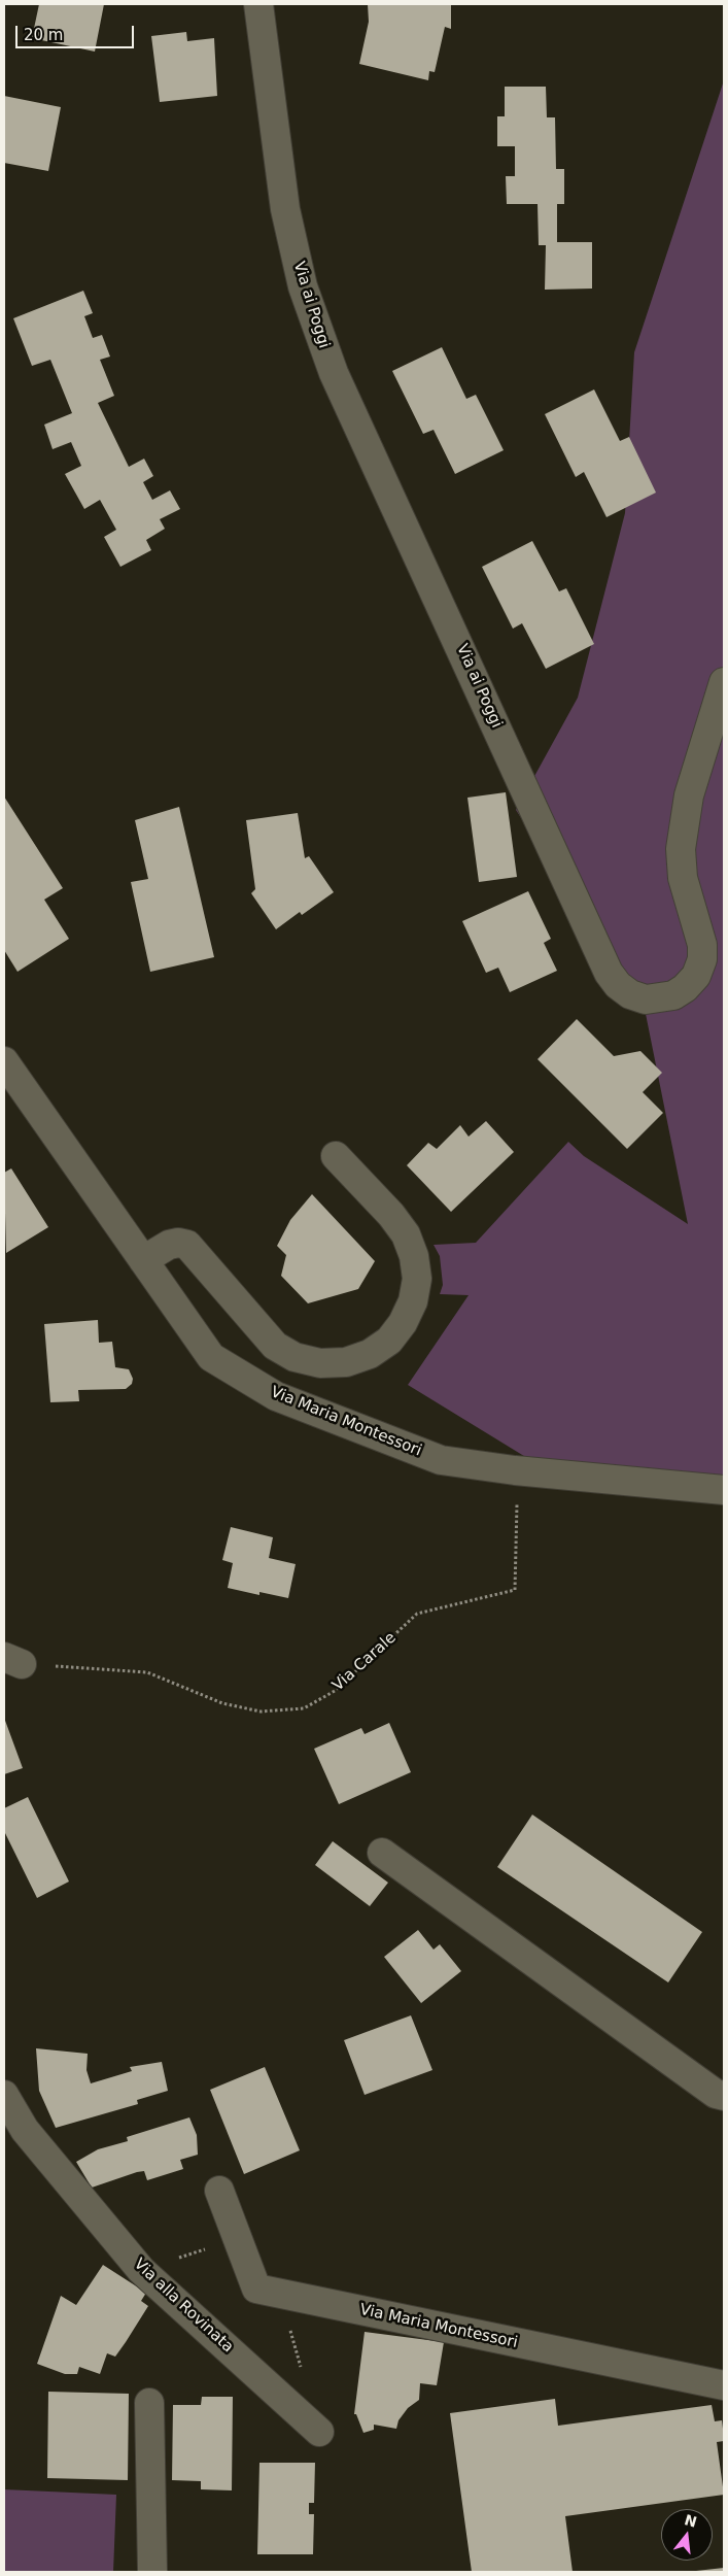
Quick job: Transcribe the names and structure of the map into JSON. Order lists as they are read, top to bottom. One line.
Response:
{"streets":{"street":["Via ai Poggi","Via Maria Montessori","Via alla Rovinata"],"path":["Via Carale"]},"crossings":[["Via Maria Montessori","Via Carale"]],"scale_bar":"20 m","north":"top"}
